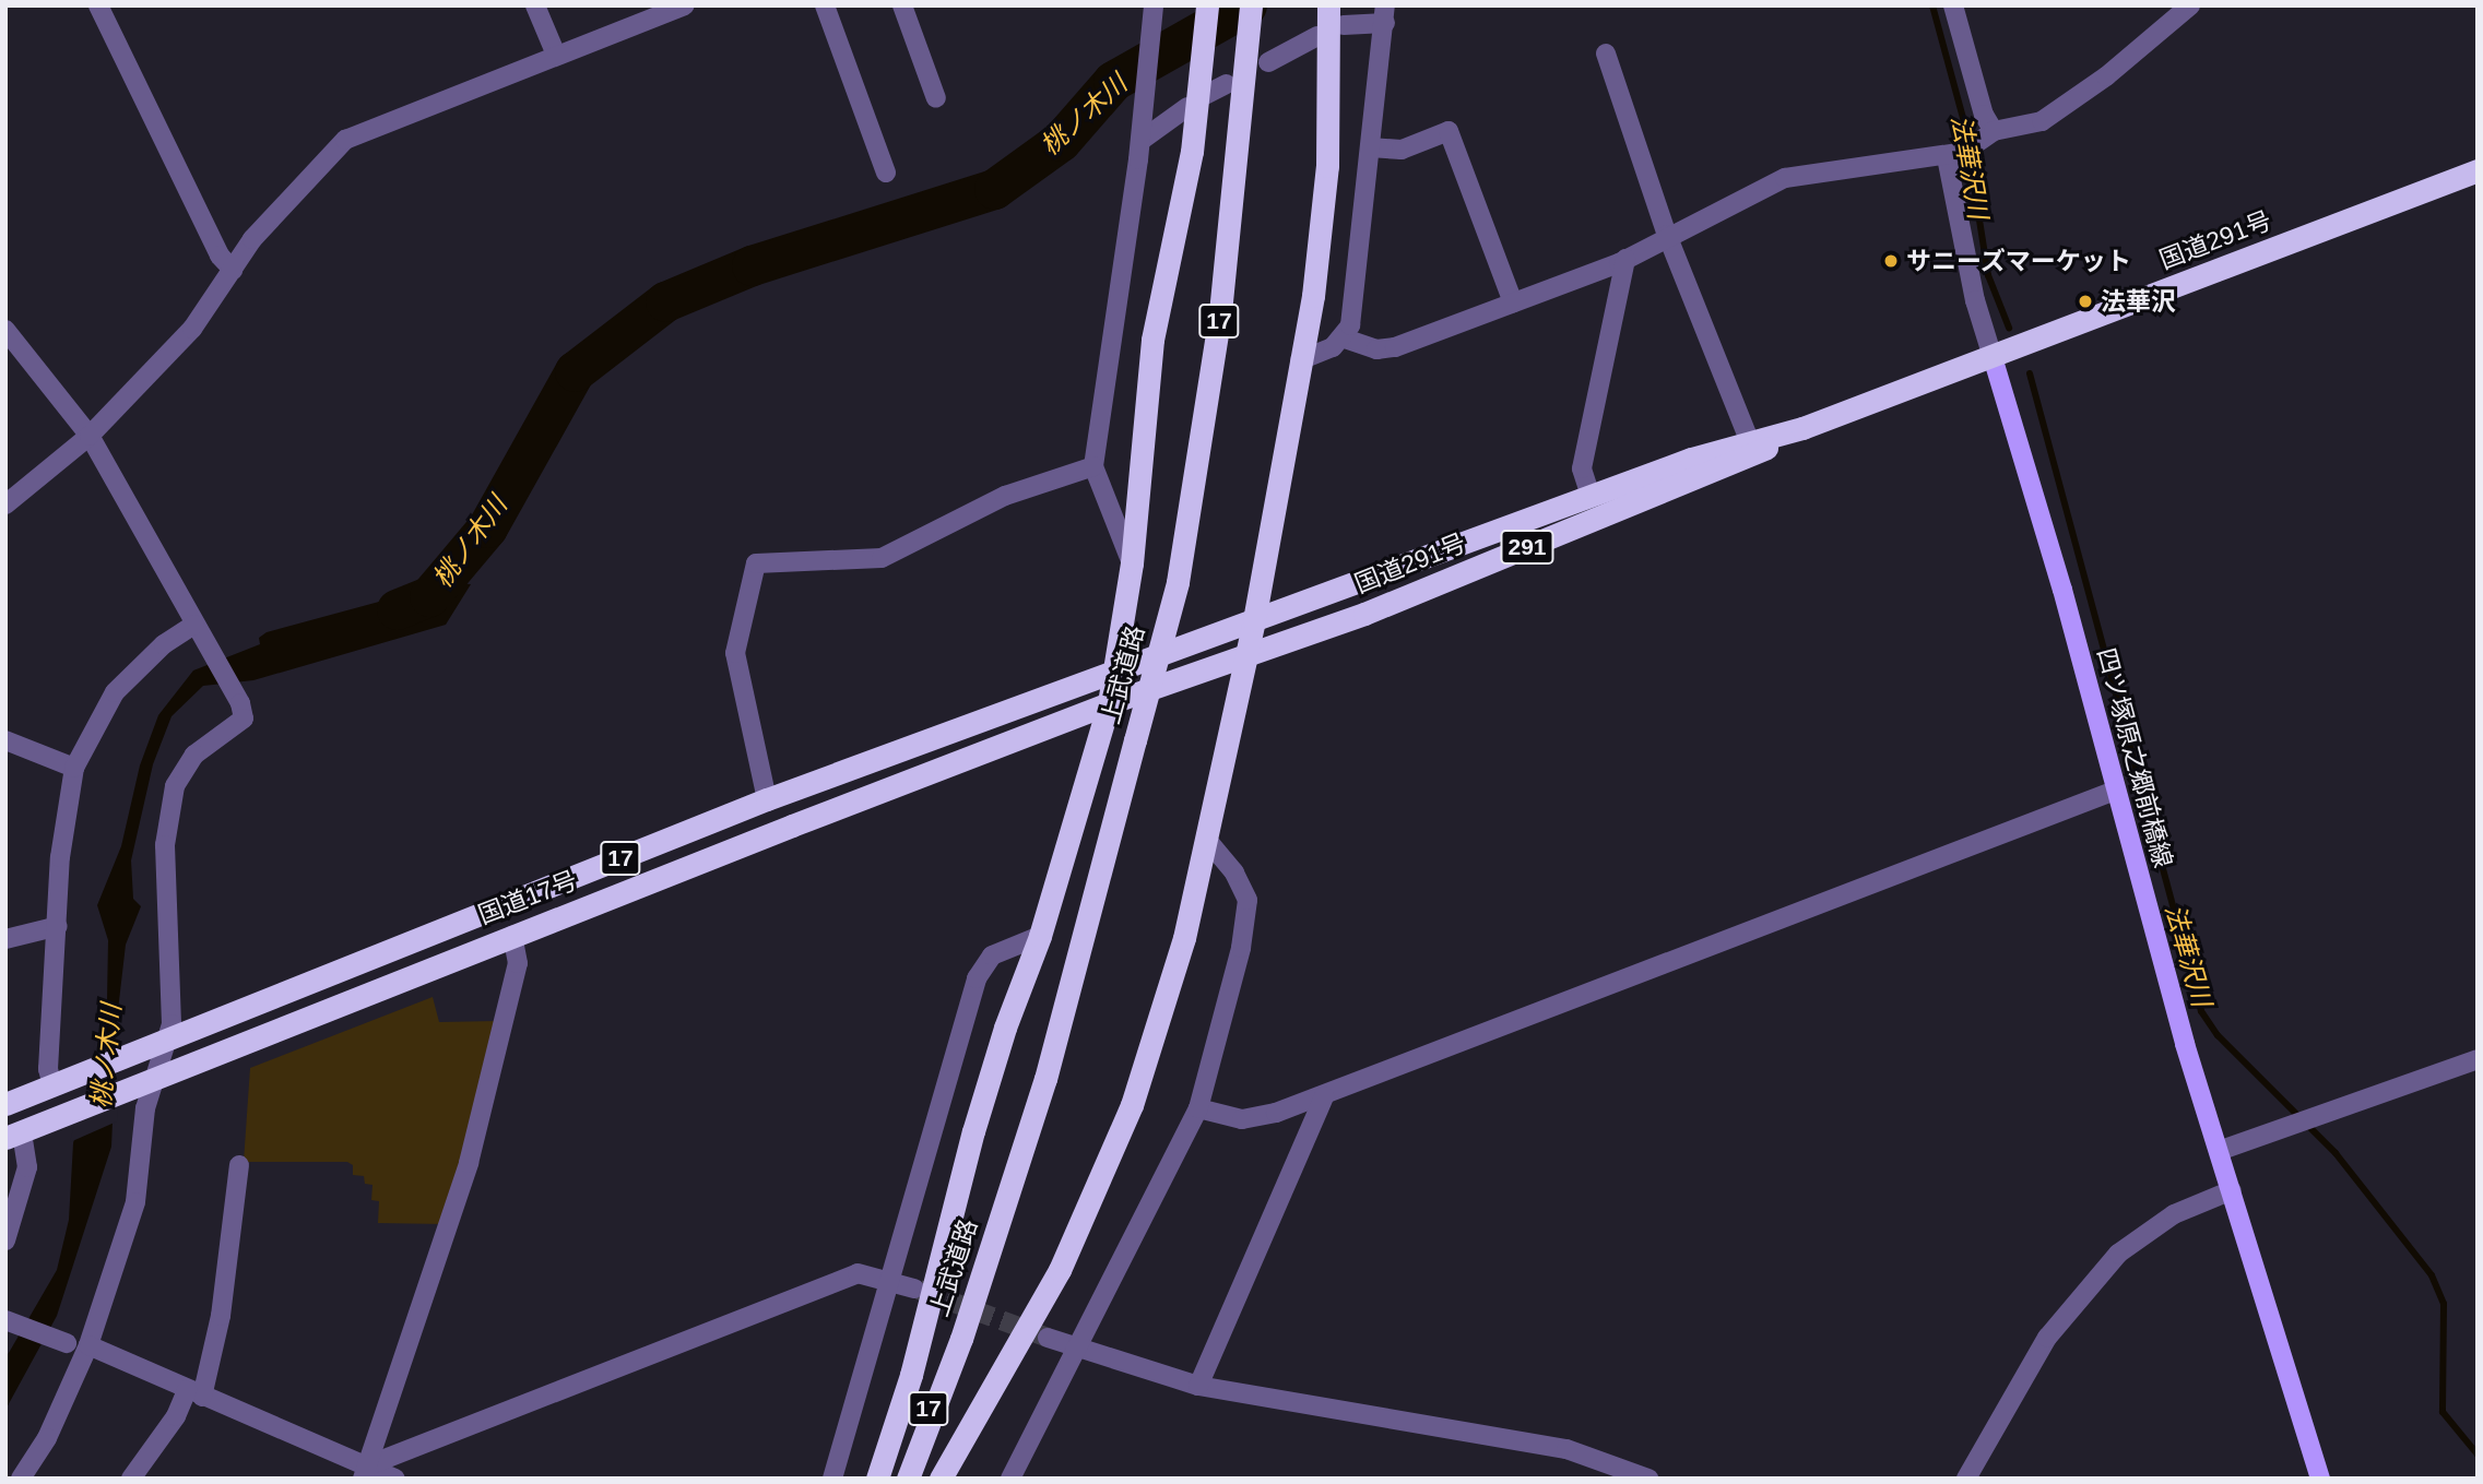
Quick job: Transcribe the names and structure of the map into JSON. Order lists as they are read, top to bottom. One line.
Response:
{"streets":{"highway":["国道291号","17","291","上武道路","国道17号"],"main road":["四ツ塚原之郷前橋線"]},"crossings":[["国道291号","17"],["国道291号","四ツ塚原之郷前橋線"],["国道291号","国道17号"],["17","国道17号"]],"water":["桃ノ木川","法華沢川"],"places":["サニーズマーケット","法華沢"]}
